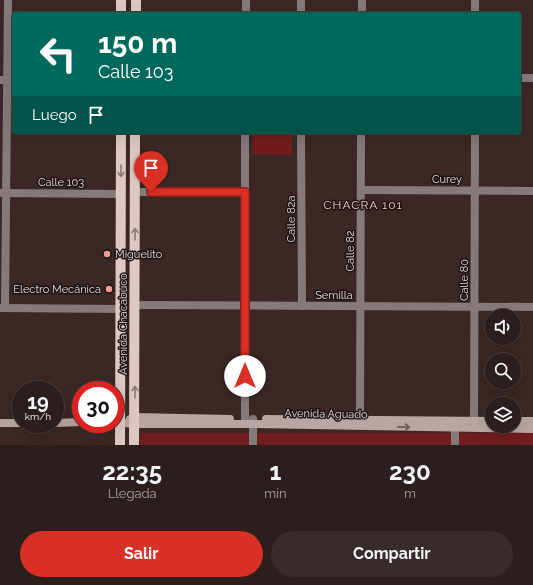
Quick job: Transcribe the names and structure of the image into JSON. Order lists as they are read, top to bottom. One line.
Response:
{"streets":{"main road":["Avenida Chacabuco","Avenida Aguado"],"street":["Curey","Calle 103","Calle 82a","Calle 82","Calle 80","Semilla"]},"crossings":[["Curey","Calle 82"],["Curey","Calle 80"],["Calle 103","Avenida Chacabuco"],["Calle 82a","Semilla"],["Calle 82","Semilla"],["Calle 82","Avenida Aguado"],["Calle 80","Semilla"],["Calle 80","Avenida Aguado"],["Semilla","Avenida Chacabuco"],["Avenida Chacabuco","Avenida Aguado"]],"districts":["CHACRA 101"],"places":["Miguelito","Electro Mecánica"],"page":{"turn":["150 m","Calle 103"],"then":"Luego","speed":"19 km/h","limit":"30","eta":["22:35","Llegada","1","min","230","m"],"buttons":["Salir","Compartir"]}}
